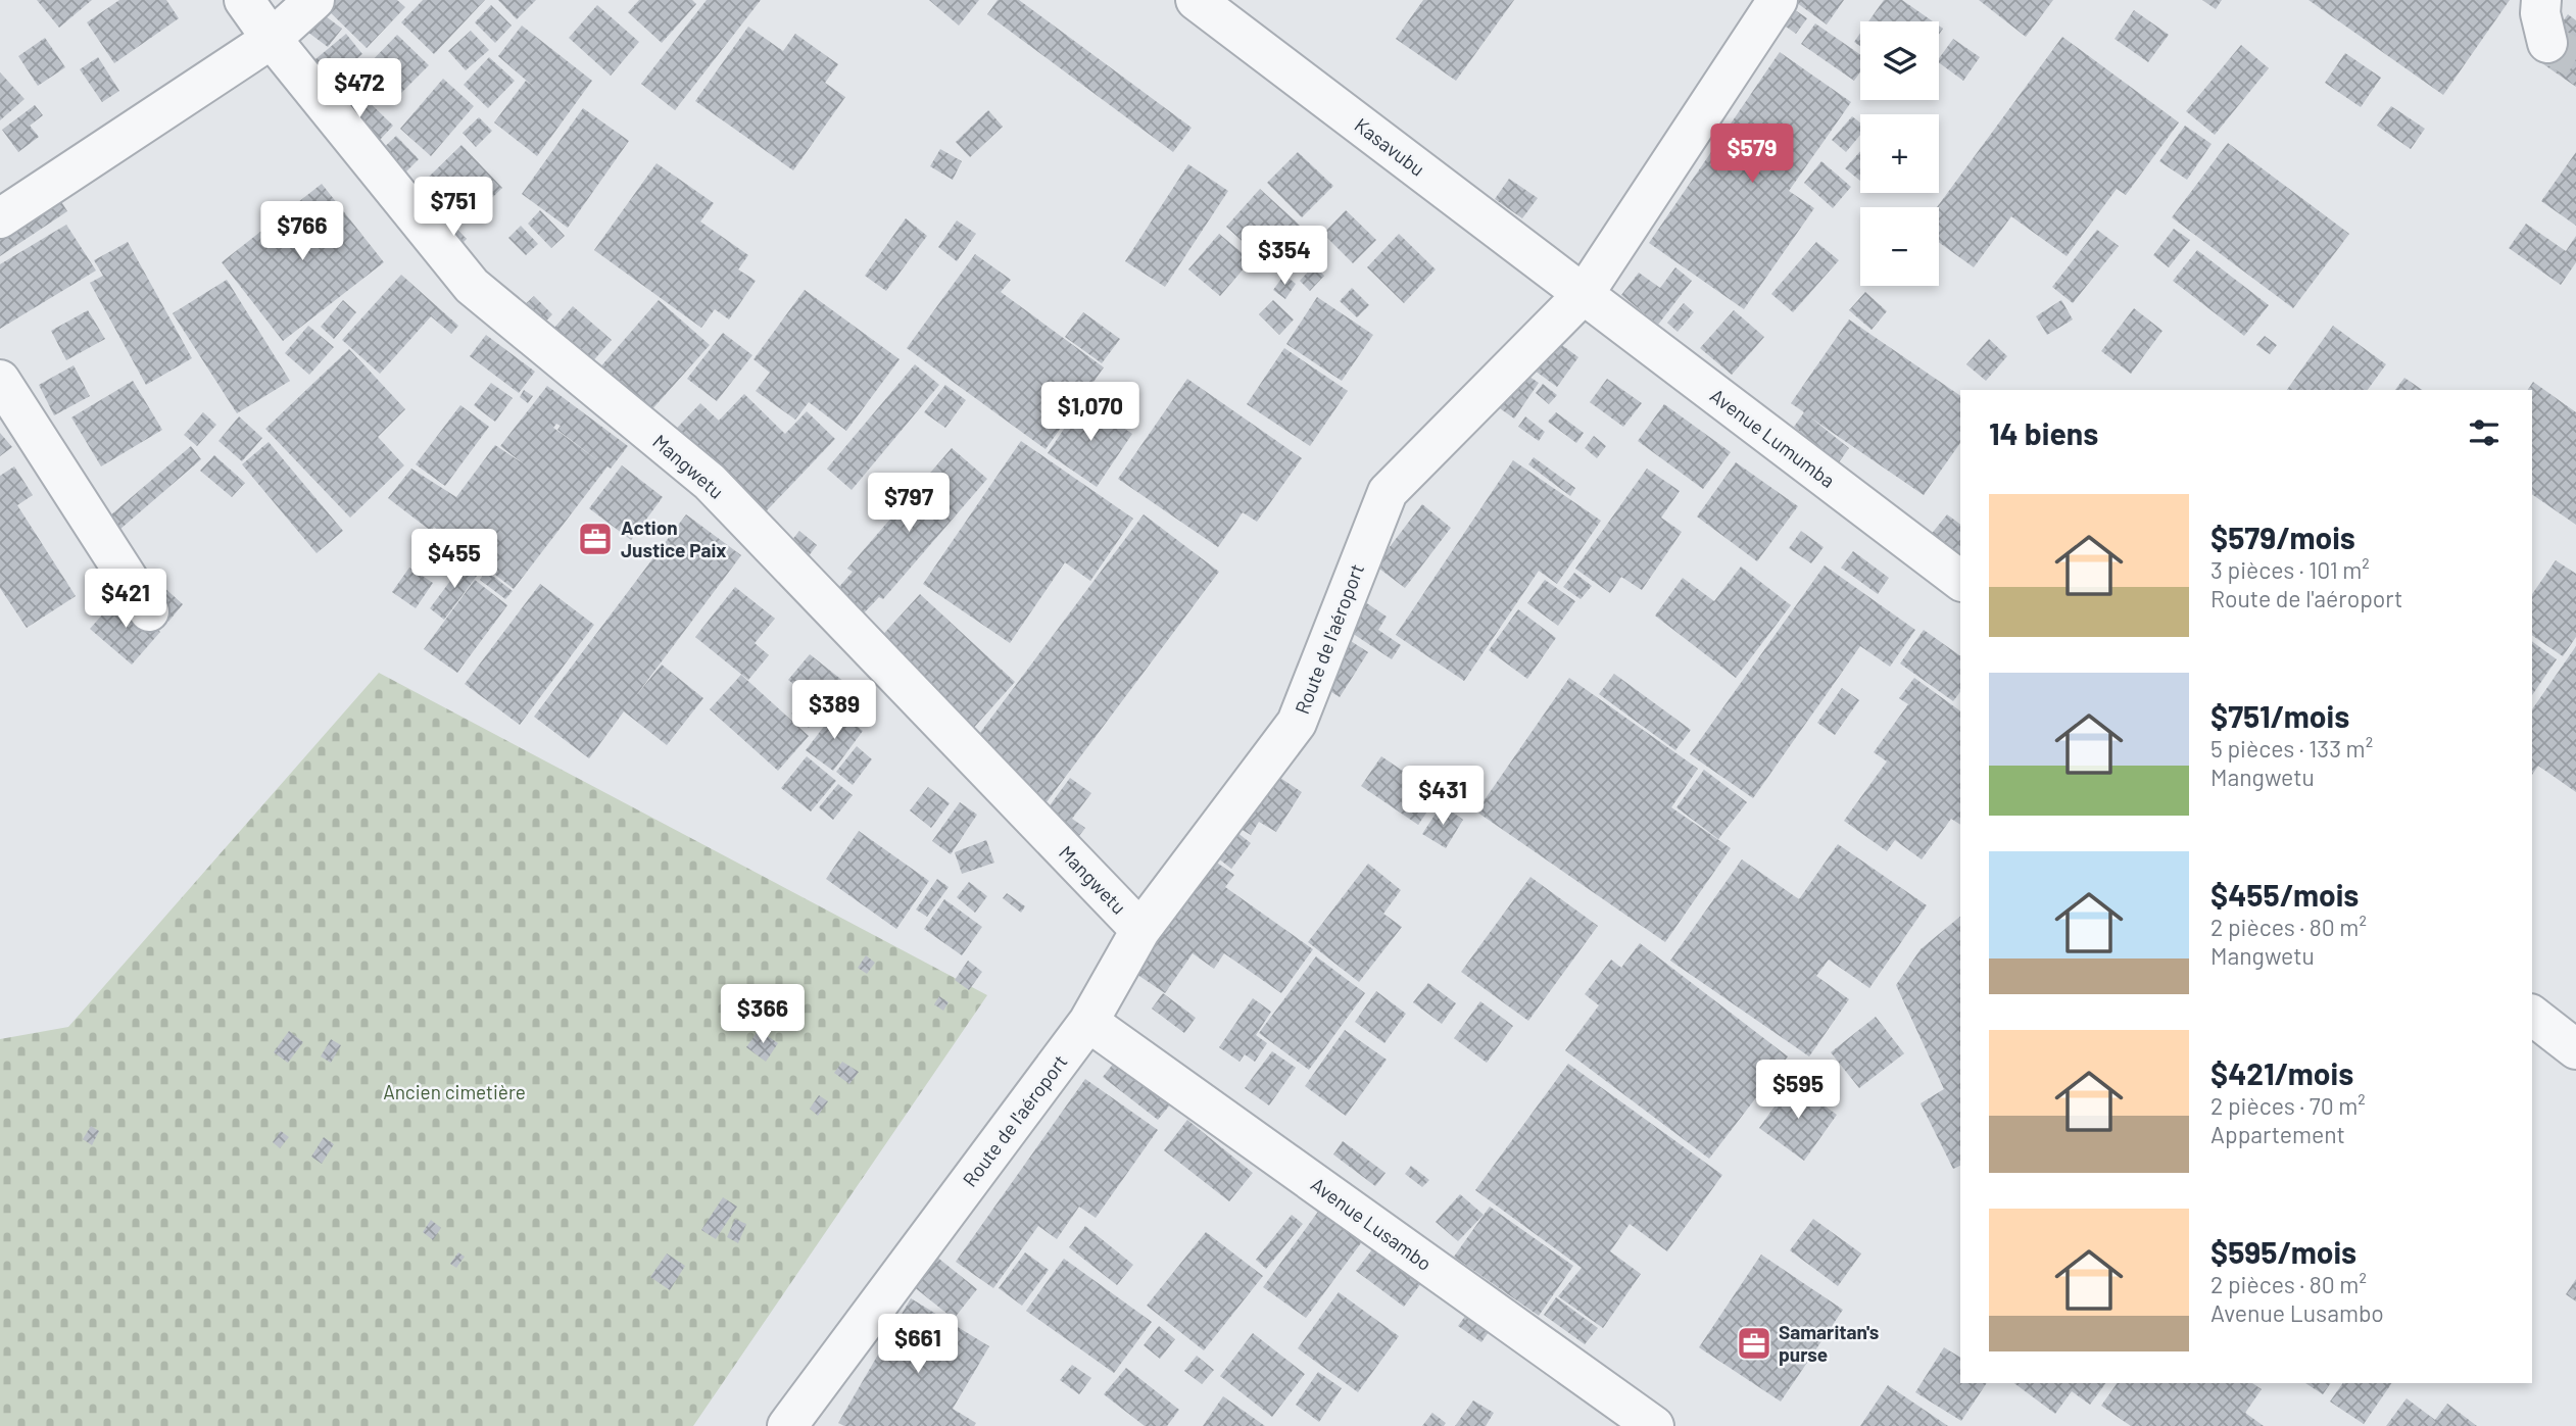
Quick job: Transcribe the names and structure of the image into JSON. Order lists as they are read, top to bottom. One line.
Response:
{"streets":{"street":["Kasavubu","Avenue Lumumba","Mangwetu","Route de l'aéroport","Avenue Lusambo"]},"crossings":[["Kasavubu","Avenue Lumumba"],["Kasavubu","Route de l'aéroport"],["Avenue Lumumba","Route de l'aéroport"],["Mangwetu","Route de l'aéroport"],["Route de l'aéroport","Avenue Lusambo"]],"parks":["Ancien cimetière"],"places":{"office":["Action Justice Paix","Samaritan's purse"]},"page":{"map_buttons":["+","−"],"price":["$472","$579","$751","$766","$354","$1,070","$797","$455","$421","$389","$431","$366","$595","$661"],"heading":"14 biens","list":[{"name":"$579/mois","note":"3 pièces · 101 m² · Route de l'aéroport"},{"name":"$751/mois","note":"5 pièces · 133 m² · Mangwetu"},{"name":"$455/mois","note":"2 pièces · 80 m² · Mangwetu"},{"name":"$421/mois","note":"2 pièces · 70 m² · Appartement"},{"name":"$595/mois","note":"2 pièces · 80 m² · Avenue Lusambo"}]}}
